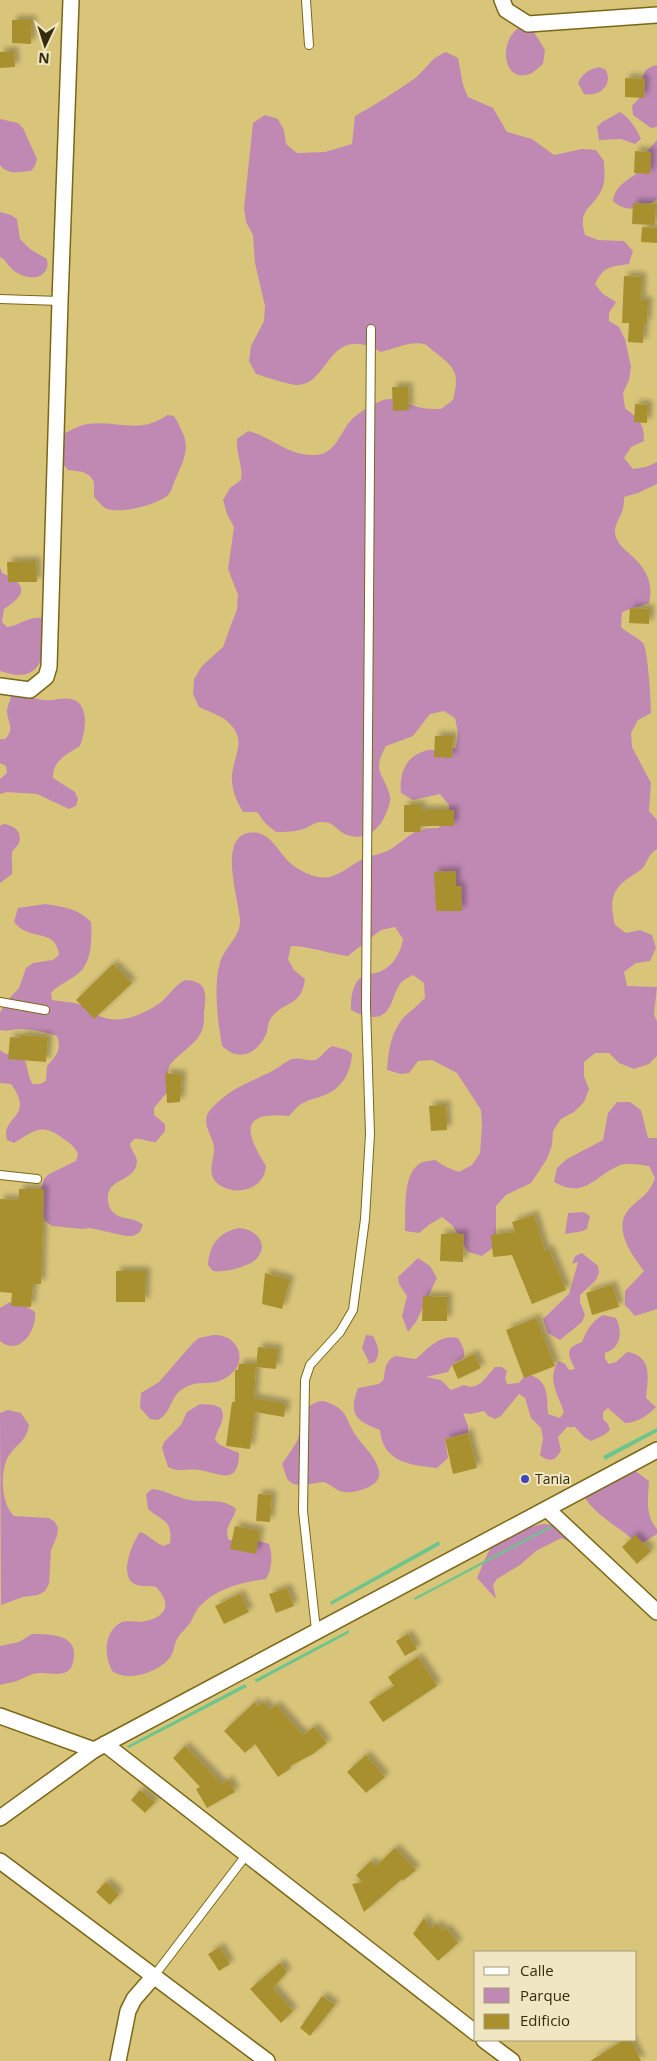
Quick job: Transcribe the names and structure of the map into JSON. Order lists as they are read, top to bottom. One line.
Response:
{"places":["Tania"],"legend":["Calle","Parque","Edificio"],"north":"bottom"}
